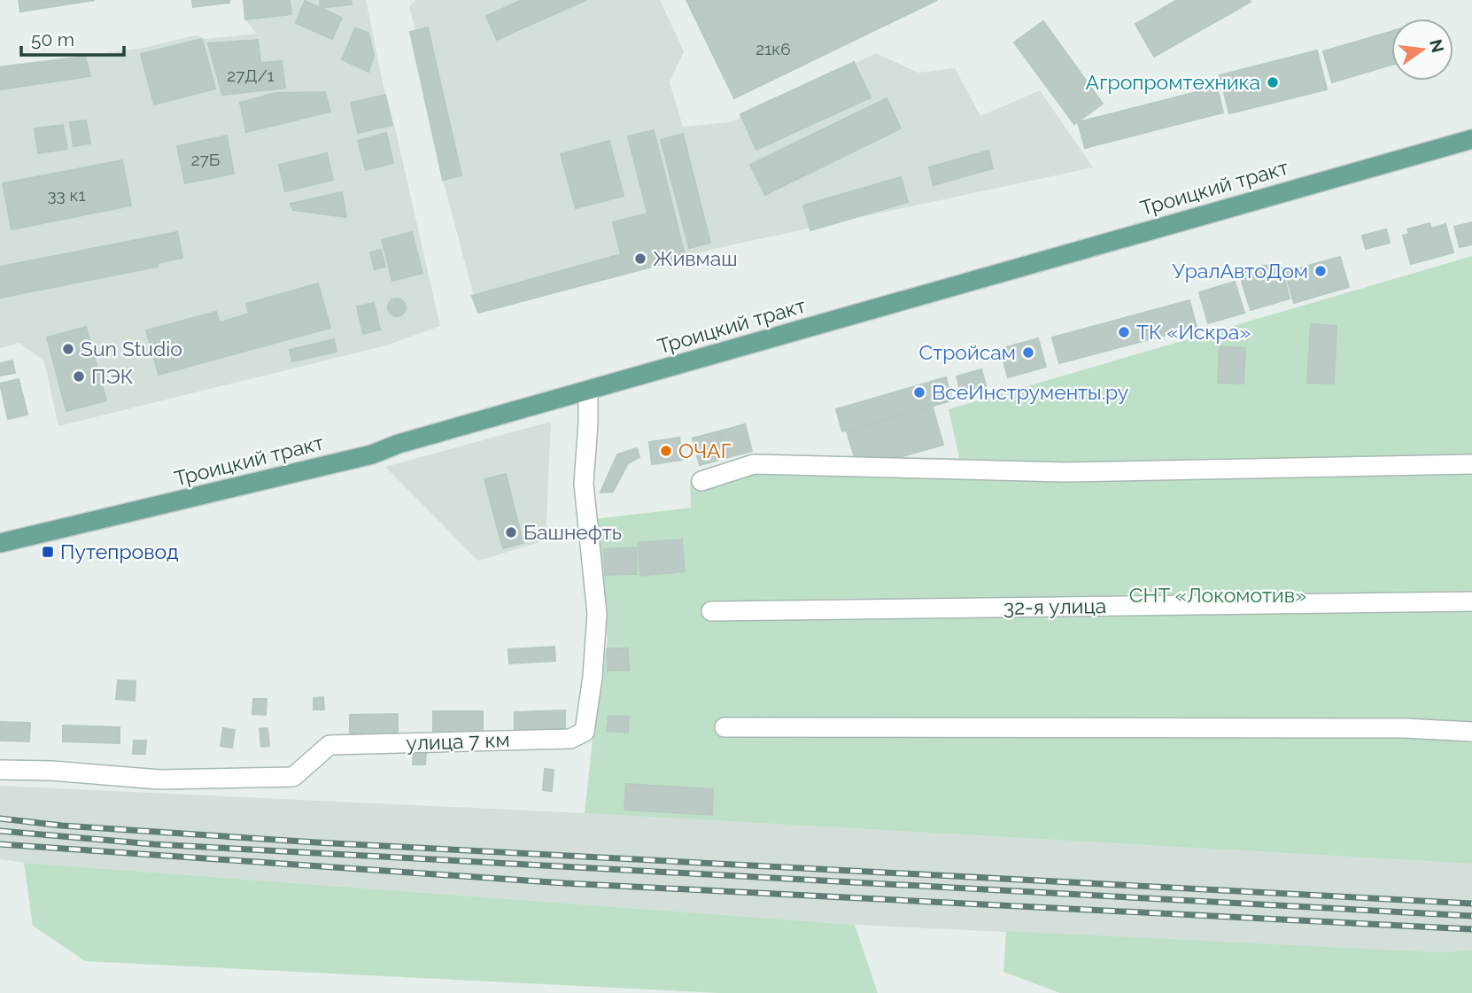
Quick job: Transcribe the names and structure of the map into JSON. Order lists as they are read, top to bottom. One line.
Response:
{"streets":{"main road":["Троицкий тракт"],"street":["32-я улица","улица 7 км"]},"crossings":[["Троицкий тракт","улица 7 км"]],"parks":["СНТ «Локомотив»"],"places":{"other":["Агропромтехника","Живмаш","УралАвтоДом","ТК «Искра»","Sun Studio","Стройсам","ПЭК","ВсеИнструменты.ру","ОЧАГ","Башнефть"],"transit":["Путепровод"]},"house_numbers":["21к6","27Д/1","27Б","33 к1"],"scale_bar":"50 m","north":"right"}
